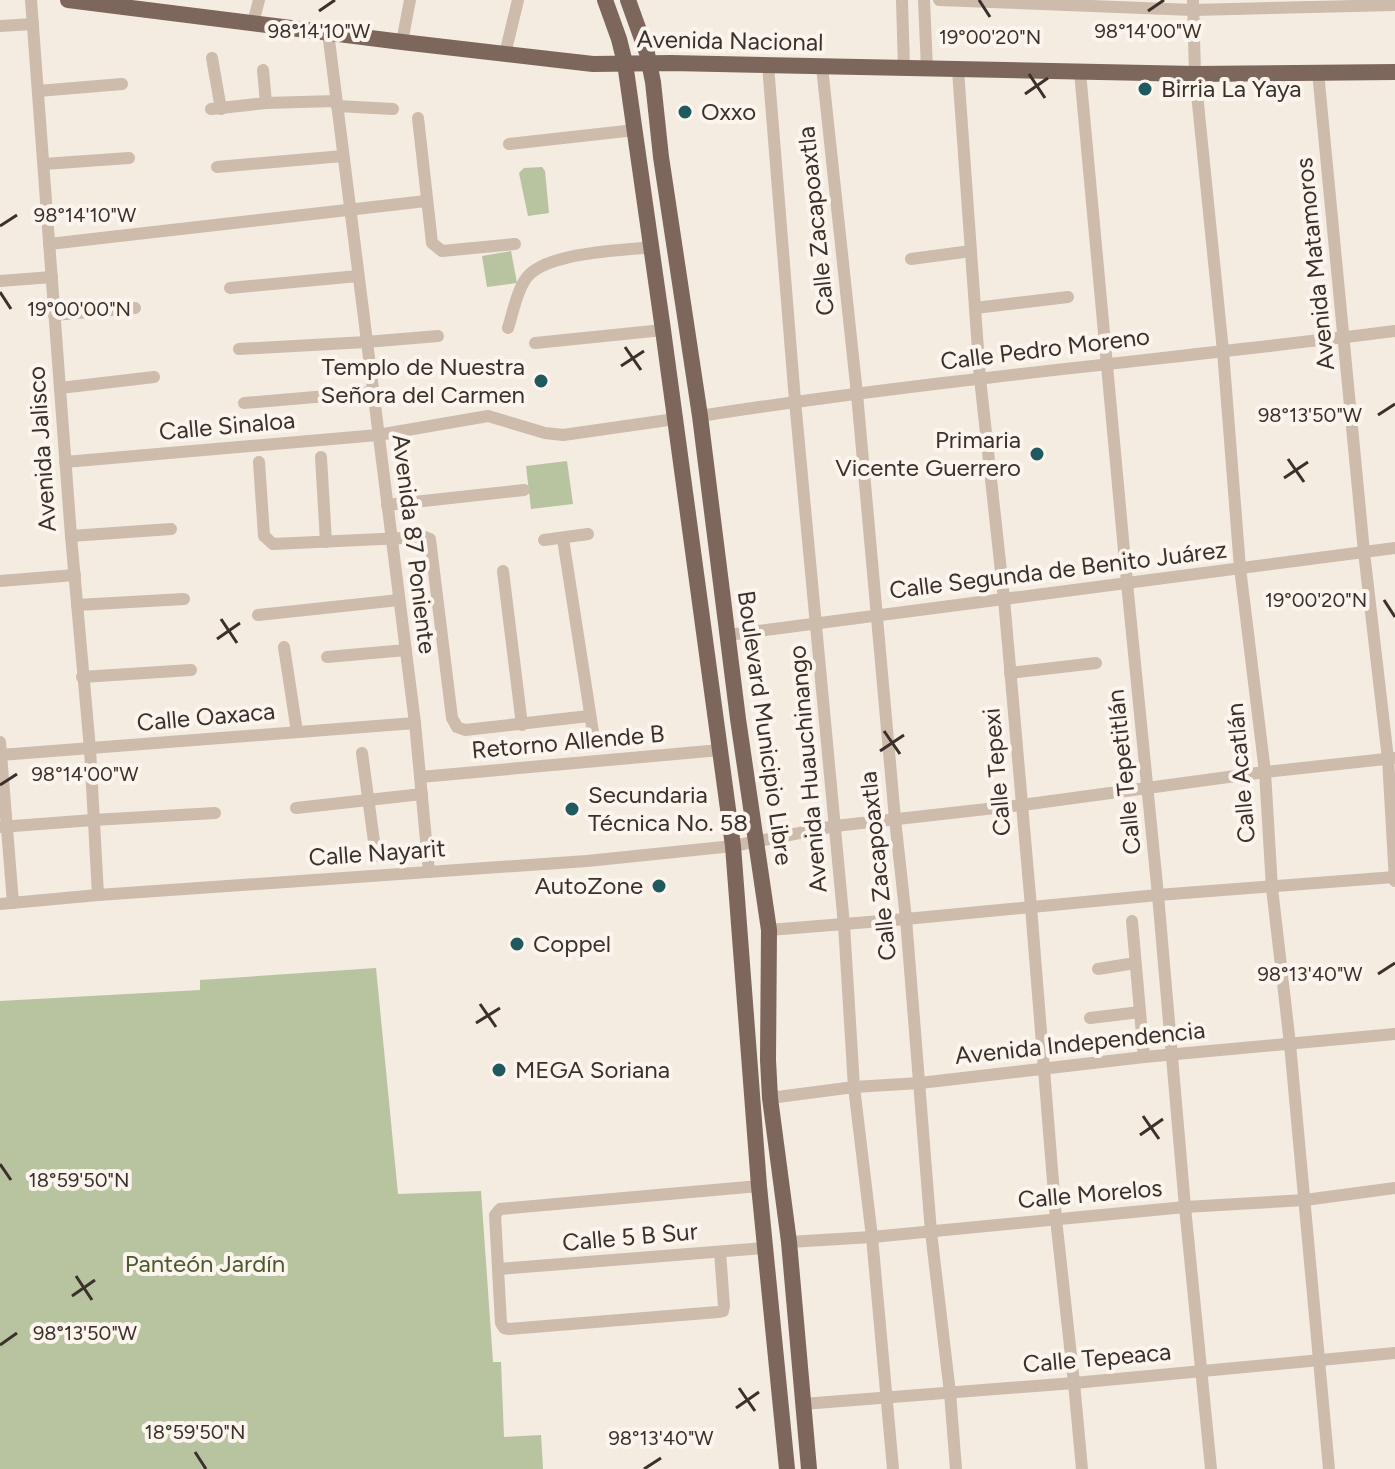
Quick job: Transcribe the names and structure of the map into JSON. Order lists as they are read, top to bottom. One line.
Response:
{"streets":{"main road":["Avenida Nacional","Boulevard Municipio Libre"],"street":["Calle Zacapoaxtla","Avenida Matamoros","Calle Pedro Moreno","Calle Sinaloa","Avenida Jalisco","Avenida 87 Poniente","Calle Segunda de Benito Juárez","Calle Oaxaca","Retorno Allende B","Avenida Huauchinango","Calle Tepexi","Calle Tepetitlán","Calle Acatlán","Calle Nayarit","Avenida Independencia","Calle Morelos","Calle 5 B Sur","Calle Tepeaca"]},"crossings":[["Avenida Nacional","Calle Zacapoaxtla"],["Avenida Nacional","Avenida Matamoros"],["Avenida Nacional","Avenida 87 Poniente"],["Avenida Nacional","Boulevard Municipio Libre"],["Avenida Nacional","Avenida Huauchinango"],["Avenida Nacional","Calle Tepexi"],["Avenida Nacional","Calle Tepetitlán"],["Avenida Nacional","Calle Acatlán"],["Calle Zacapoaxtla","Calle Pedro Moreno"],["Calle Zacapoaxtla","Calle Segunda de Benito Juárez"],["Calle Zacapoaxtla","Calle Nayarit"],["Calle Zacapoaxtla","Avenida Independencia"],["Calle Zacapoaxtla","Calle Morelos"],["Calle Zacapoaxtla","Calle Tepeaca"],["Avenida Matamoros","Calle Pedro Moreno"],["Avenida Matamoros","Calle Segunda de Benito Juárez"],["Avenida Matamoros","Calle Nayarit"],["Calle Pedro Moreno","Boulevard Municipio Libre"],["Calle Pedro Moreno","Avenida Huauchinango"],["Calle Pedro Moreno","Calle Tepexi"],["Calle Pedro Moreno","Calle Tepetitlán"],["Calle Pedro Moreno","Calle Acatlán"],["Calle Sinaloa","Avenida Jalisco"],["Calle Sinaloa","Avenida 87 Poniente"],["Calle Sinaloa","Boulevard Municipio Libre"],["Avenida Jalisco","Calle Oaxaca"],["Avenida Jalisco","Calle Nayarit"],["Avenida 87 Poniente","Calle Oaxaca"],["Avenida 87 Poniente","Retorno Allende B"],["Avenida 87 Poniente","Calle Nayarit"],["Calle Segunda de Benito Juárez","Boulevard Municipio Libre"],["Calle Segunda de Benito Juárez","Avenida Huauchinango"],["Calle Segunda de Benito Juárez","Calle Tepexi"],["Calle Segunda de Benito Juárez","Calle Tepetitlán"],["Calle Segunda de Benito Juárez","Calle Acatlán"],["Boulevard Municipio Libre","Retorno Allende B"],["Boulevard Municipio Libre","Calle Nayarit"],["Boulevard Municipio Libre","Avenida Independencia"],["Boulevard Municipio Libre","Calle Morelos"],["Boulevard Municipio Libre","Calle 5 B Sur"],["Boulevard Municipio Libre","Calle Tepeaca"],["Avenida Huauchinango","Calle Nayarit"],["Avenida Huauchinango","Avenida Independencia"],["Avenida Huauchinango","Calle Morelos"],["Avenida Huauchinango","Calle Tepeaca"],["Calle Tepexi","Calle Nayarit"],["Calle Tepexi","Avenida Independencia"],["Calle Tepexi","Calle Morelos"],["Calle Tepexi","Calle Tepeaca"],["Calle Tepetitlán","Calle Nayarit"],["Calle Tepetitlán","Avenida Independencia"],["Calle Tepetitlán","Calle Morelos"],["Calle Tepetitlán","Calle Tepeaca"],["Calle Acatlán","Calle Nayarit"],["Calle Acatlán","Avenida Independencia"],["Calle Acatlán","Calle Morelos"],["Calle Acatlán","Calle Tepeaca"]],"parks":["Panteón Jardín"],"places":["Birria La Yaya","Oxxo","Templo de Nuestra Señora del Carmen","Primaria Vicente Guerrero","Secundaria Técnica No. 58","AutoZone","Coppel","MEGA Soriana"],"coordinates":["98°14'10\"W","98°14'00\"W","19°00'20\"N","19°00'00\"N","98°13'50\"W","98°13'40\"W","18°59'50\"N"]}
